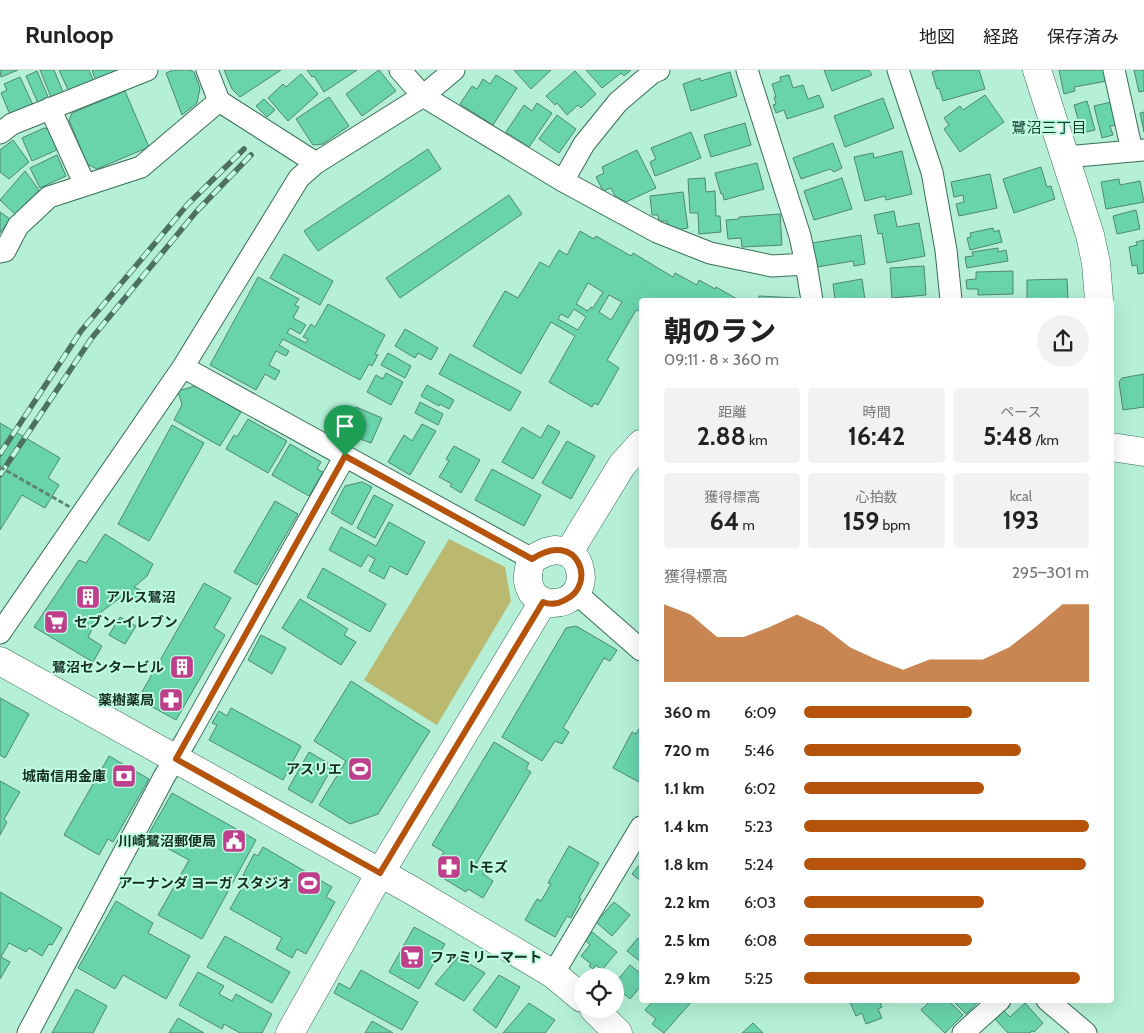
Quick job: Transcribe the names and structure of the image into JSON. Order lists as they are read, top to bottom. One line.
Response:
{"districts":["鷺沼三丁目"],"places":{"building":["アルス鷺沼","鷺沼センタービル"],"supermarket":["セブン-イレブン","ファミリーマート"],"pharmacy":["薬樹薬局","トモズ"],"sports":["アスリエ","アーナンダ ヨーガ スタジオ"],"bank":["城南信用金庫"],"public building":["川崎鷺沼郵便局"]},"page":{"header":"Runloop","nav":["地図","経路","保存済み"],"heading":["朝のラン","09:11 · 8 × 360 m"],"stats":[["距離","2.88 km"],["時間","16:42"],["ペース","5:48 /km"],["獲得標高","64 m"],["心拍数","159 bpm"],["kcal","193"]],"chart":["獲得標高","295–301 m"],"list":[{"name":"360 m","note":"6:09"},{"name":"720 m","note":"5:46"},{"name":"1.1 km","note":"6:02"},{"name":"1.4 km","note":"5:23"},{"name":"1.8 km","note":"5:24"},{"name":"2.2 km","note":"6:03"},{"name":"2.5 km","note":"6:08"},{"name":"2.9 km","note":"5:25"}]}}
